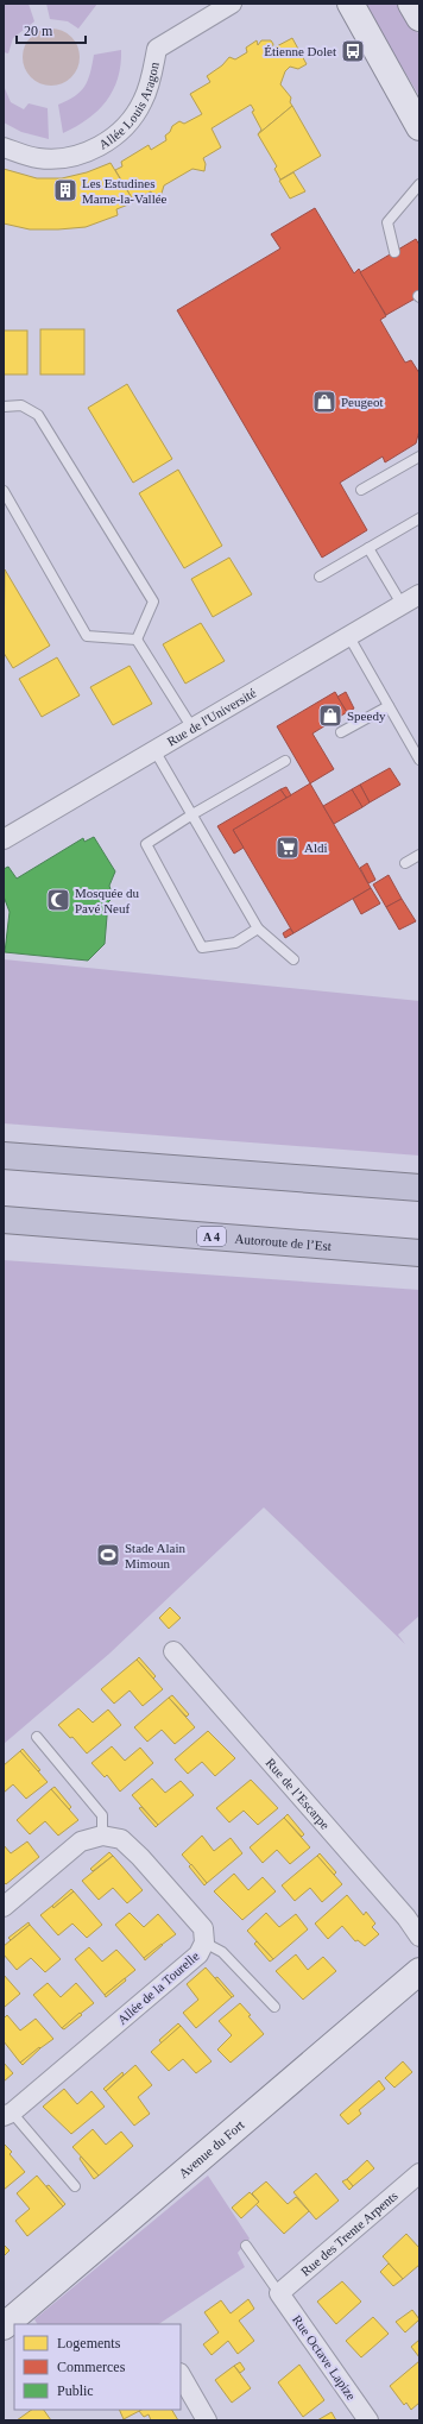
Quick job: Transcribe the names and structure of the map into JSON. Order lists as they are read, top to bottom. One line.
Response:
{"streets":{"highway":["A 4","Autoroute de l’Est"],"main road":["Avenue du Fort"],"street":["Allée Louis Aragon","Rue de l'Université","Rue de l’Escarpe","Allée de la Tourelle","Rue des Trente Arpents","Rue Octave Lapize"]},"crossings":[["Rue des Trente Arpents","Rue Octave Lapize"]],"places":{"bus stop":["Étienne Dolet"],"building":["Les Estudines Marne-la-Vallée"],"shop":["Peugeot","Speedy"],"supermarket":["Aldi"],"mosque":["Mosquée du Pavé Neuf"],"sports":["Stade Alain Mimoun"]},"legend":["Logements","Commerces","Public"],"scale_bar":"20 m"}
